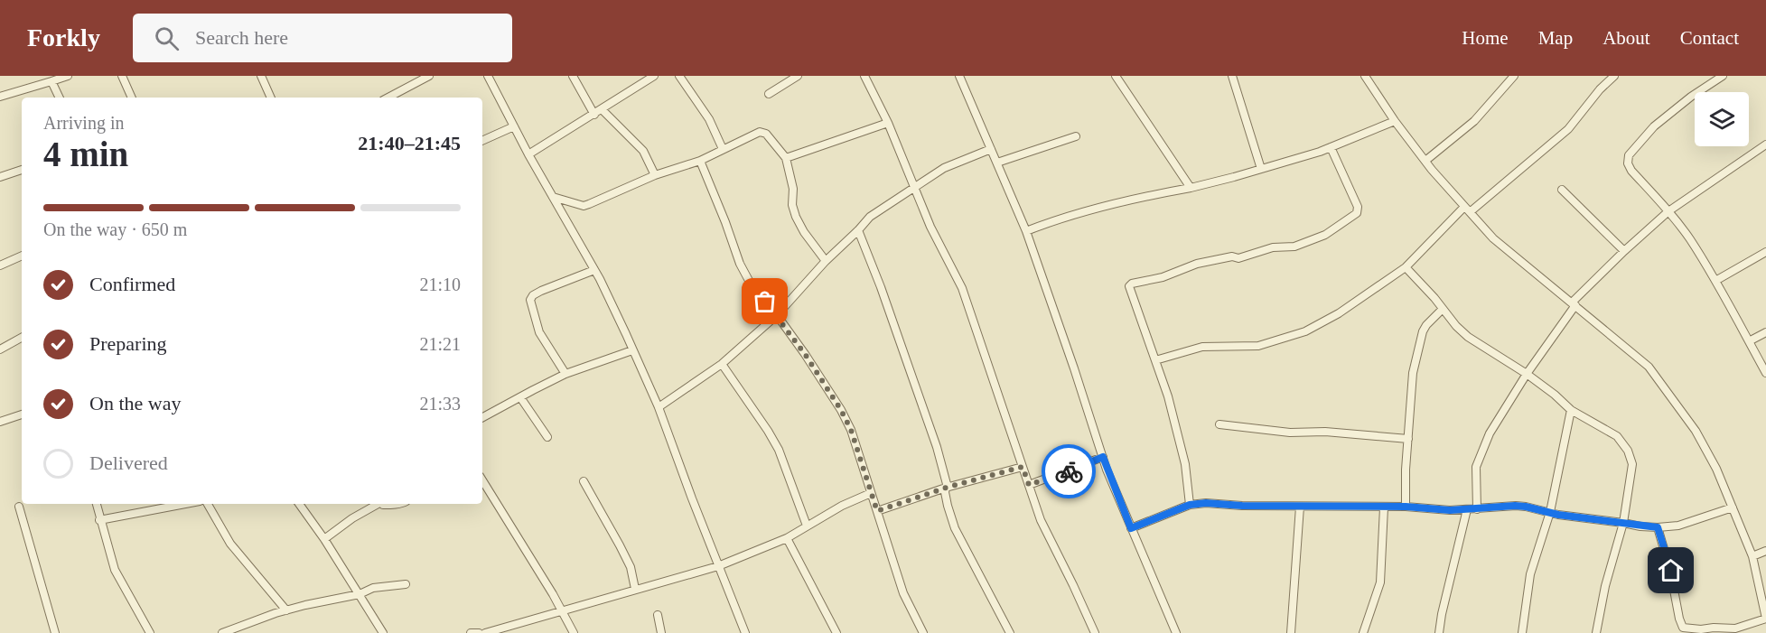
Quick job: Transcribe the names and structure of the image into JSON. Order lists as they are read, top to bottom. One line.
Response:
{"page":{"header":"Forkly","search":"Search here","nav":["Home","Map","About","Contact"],"heading":["4 min","Arriving in","21:40–21:45"],"bar":"On the way · 650 m","list":[["Confirmed","21:10"],["Preparing","21:21"],["On the way","21:33"],"Delivered"]}}
